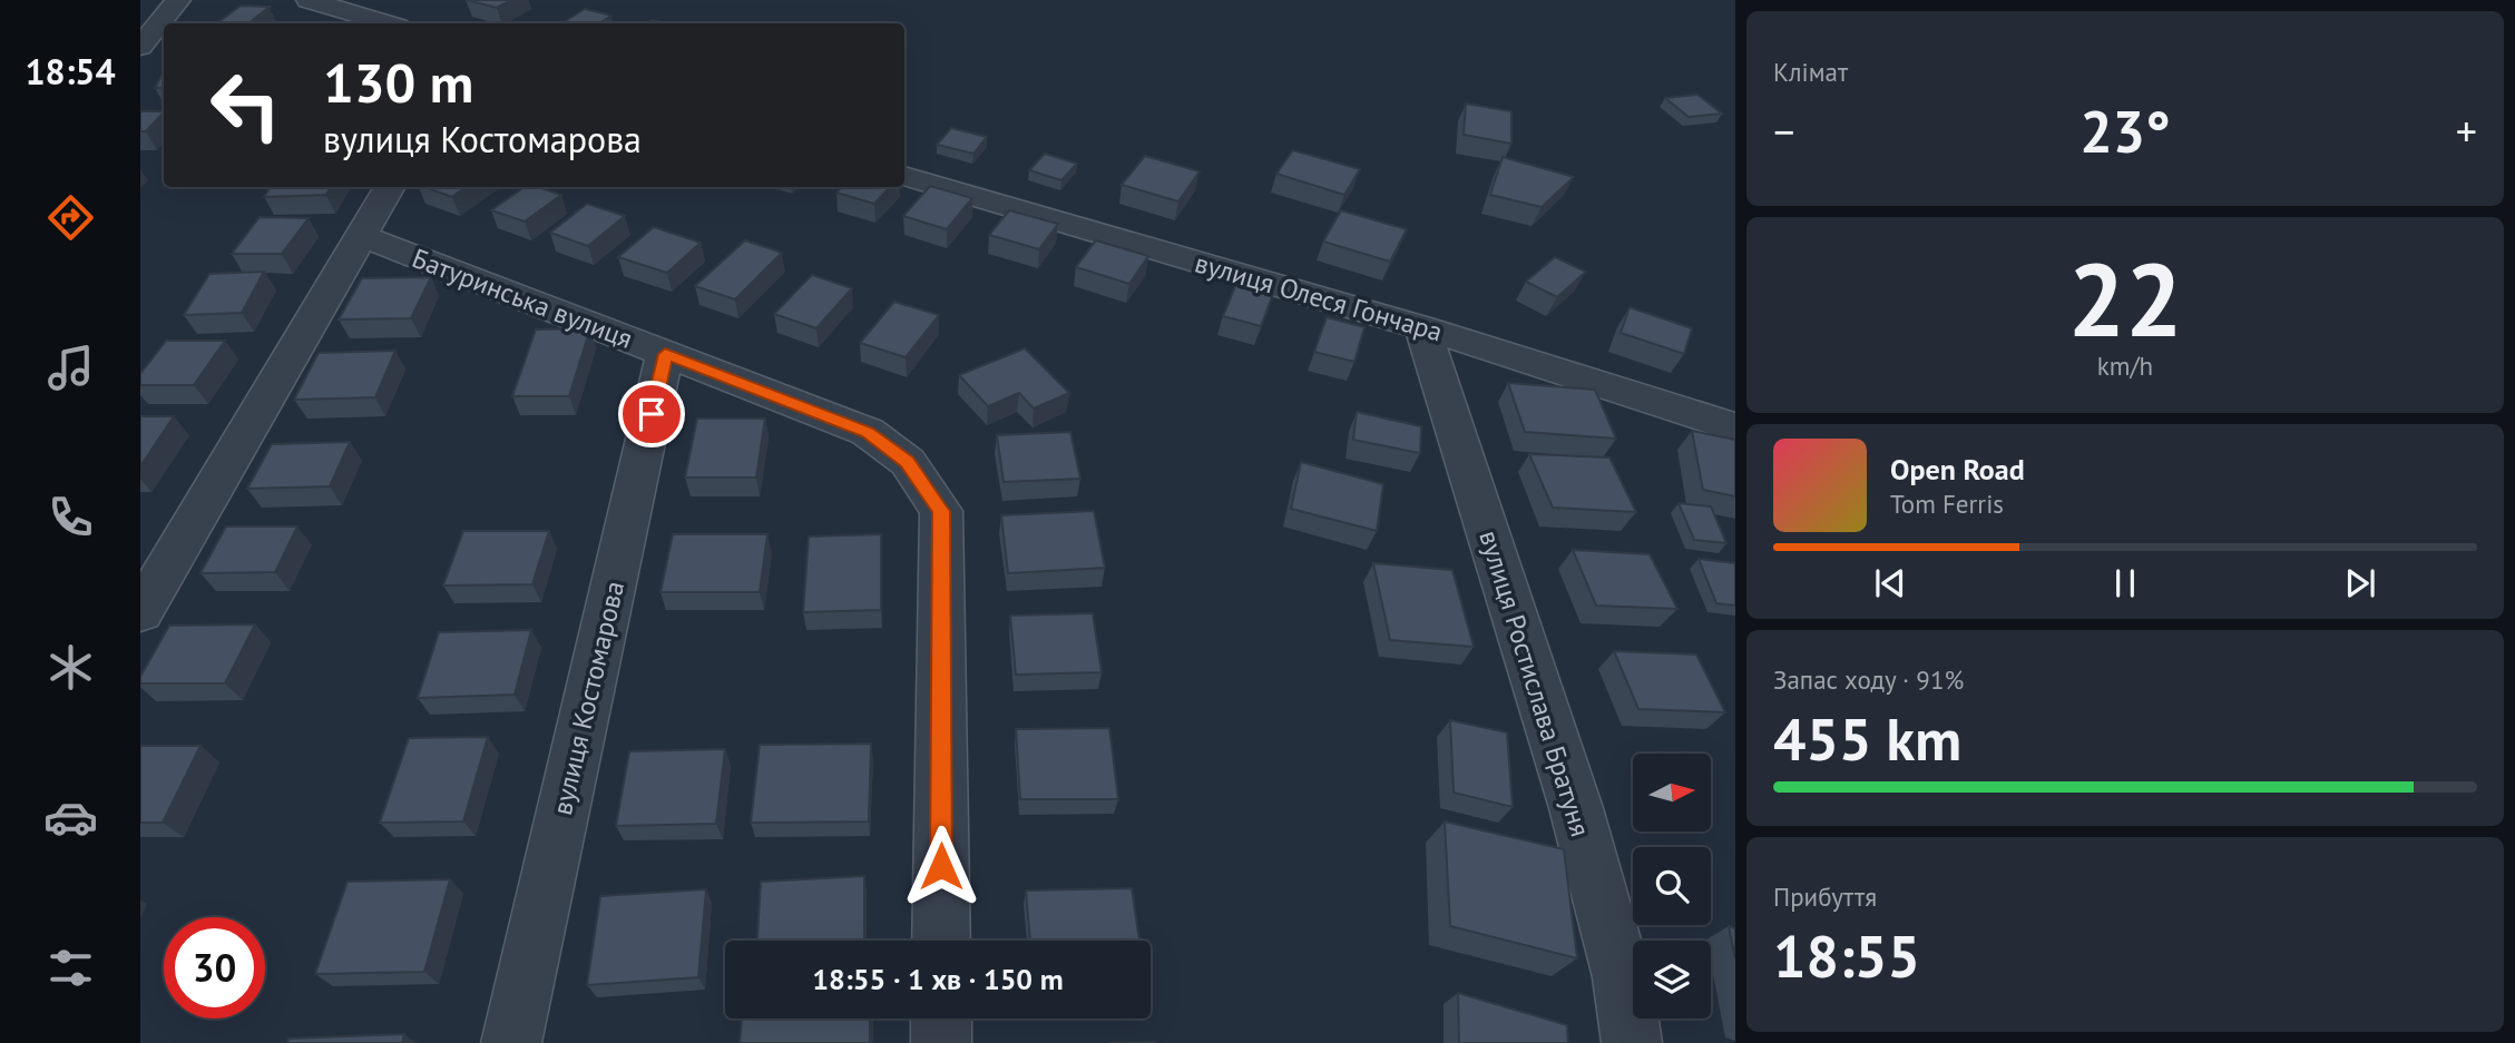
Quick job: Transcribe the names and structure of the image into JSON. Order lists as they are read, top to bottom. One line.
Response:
{"streets":{"street":["вулиця Олеся Гончара","Батуринська вулиця","вулиця Ростислава Братуня","вулиця Костомарова"]},"crossings":[["вулиця Олеся Гончара","вулиця Ростислава Братуня"],["Батуринська вулиця","вулиця Костомарова"]],"north":"right","page":{"tabs":"18:54","tile":["Клімат",["22","km/h"],["Запас ходу · 91%","455 km"],["Прибуття","18:55"]],"turn":["130 m","вулиця Костомарова"],"heat":["−","23°","+"],"song":["Open Road","Tom Ferris"],"limit":"30","trip":"18:55 · 1 хв · 150 m"}}
